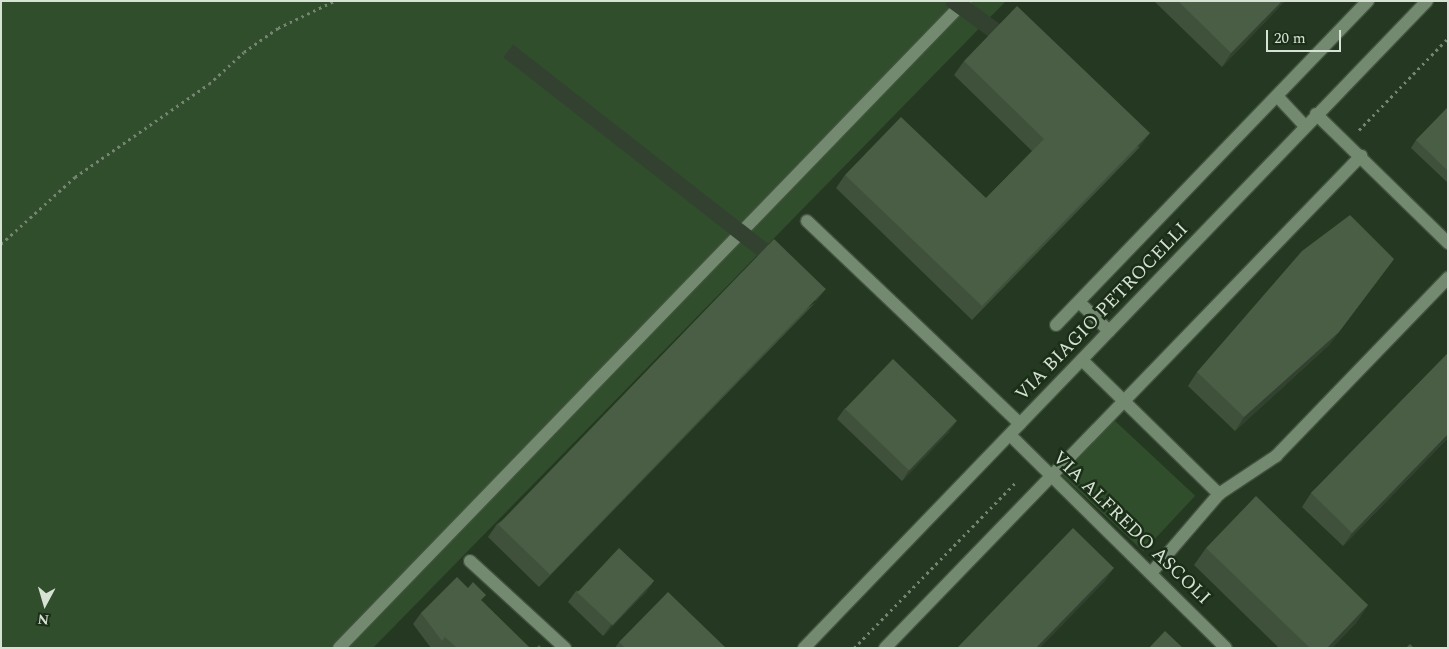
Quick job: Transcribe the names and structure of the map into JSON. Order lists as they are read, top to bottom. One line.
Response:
{"streets":{"street":["VIA BIAGIO PETROCELLI","VIA ALFREDO ASCOLI"]},"crossings":[["VIA BIAGIO PETROCELLI","VIA ALFREDO ASCOLI"]],"scale_bar":"20 m","north":"bottom"}
